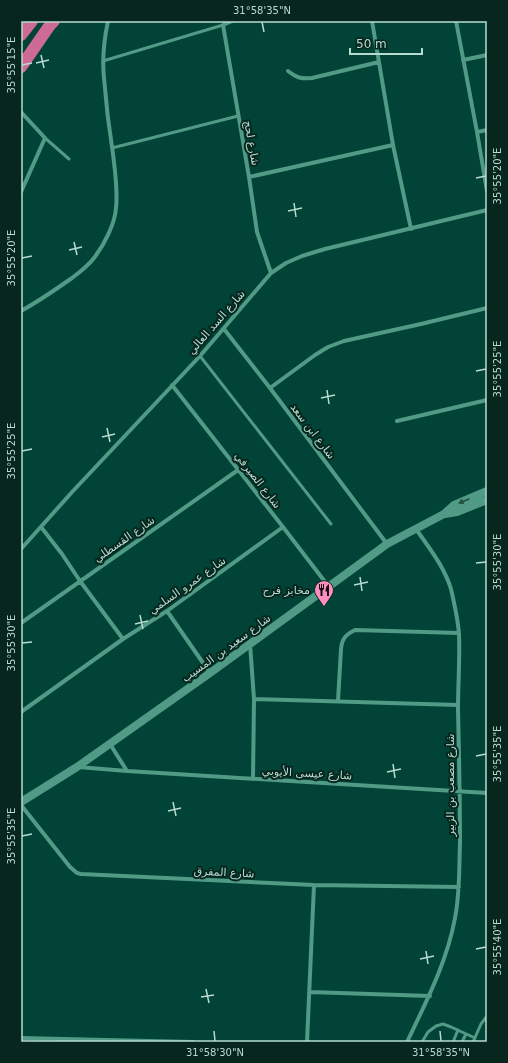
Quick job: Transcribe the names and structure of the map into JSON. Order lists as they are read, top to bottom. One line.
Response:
{"streets":{"street":["شارع لحج","شارع السد العالي","شارع ابن سعد","شارع الصيرفي","شارع القسطلي","شارع عمرو السلمي","شارع سعيد بن المسيب","شارع عيسى الأيوبي","شارع مصعب بن الزبير","شارع المفرق"]},"crossings":[["شارع لحج","شارع السد العالي"],["شارع السد العالي","شارع ابن سعد"],["شارع السد العالي","شارع الصيرفي"],["شارع ابن سعد","شارع سعيد بن المسيب"],["شارع الصيرفي","شارع القسطلي"],["شارع الصيرفي","شارع عمرو السلمي"],["شارع الصيرفي","شارع سعيد بن المسيب"],["شارع سعيد بن المسيب","شارع عيسى الأيوبي"],["شارع سعيد بن المسيب","شارع مصعب بن الزبير"],["شارع سعيد بن المسيب","شارع المفرق"],["شارع عيسى الأيوبي","شارع مصعب بن الزبير"],["شارع مصعب بن الزبير","شارع المفرق"]],"places":{"restaurant":["مخابز فرح"]},"scale_bar":"50 m","coordinates":["31°58'35\"N","35°55'15\"E","35°55'20\"E","35°55'25\"E","35°55'30\"E","35°55'35\"E","35°55'40\"E","31°58'30\"N"]}
